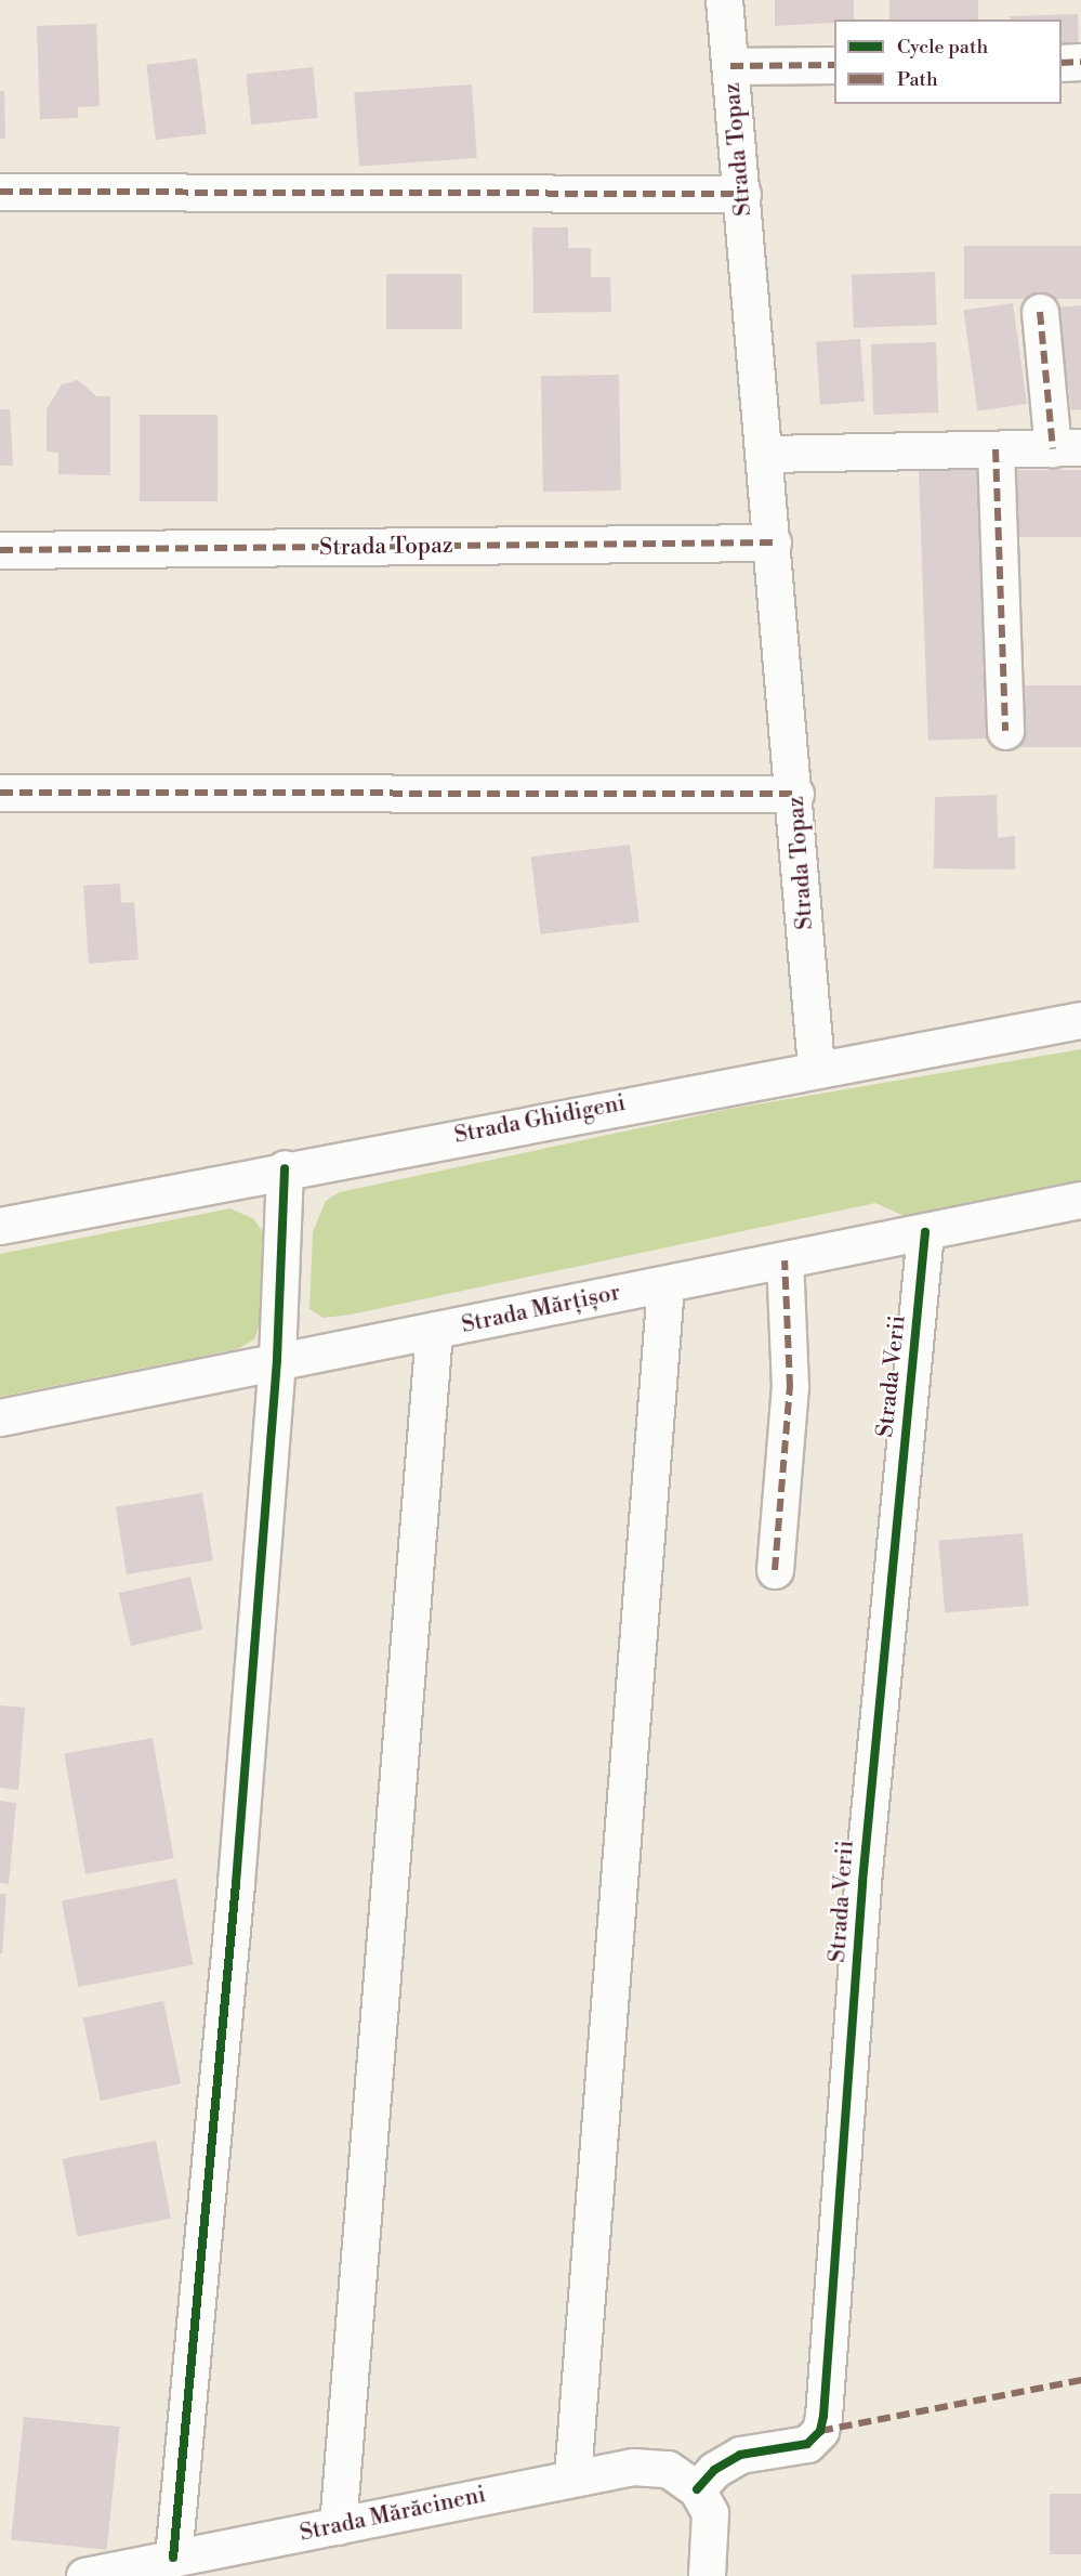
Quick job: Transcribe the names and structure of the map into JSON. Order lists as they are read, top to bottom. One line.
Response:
{"streets":{"street":["Strada Topaz","Strada Ghidigeni","Strada Mărțișor","Strada Verii","Strada Mărăcineni"]},"crossings":[["Strada Topaz","Strada Ghidigeni"],["Strada Mărțișor","Strada Verii"],["Strada Verii","Strada Mărăcineni"]],"legend":["Cycle path","Path"]}
